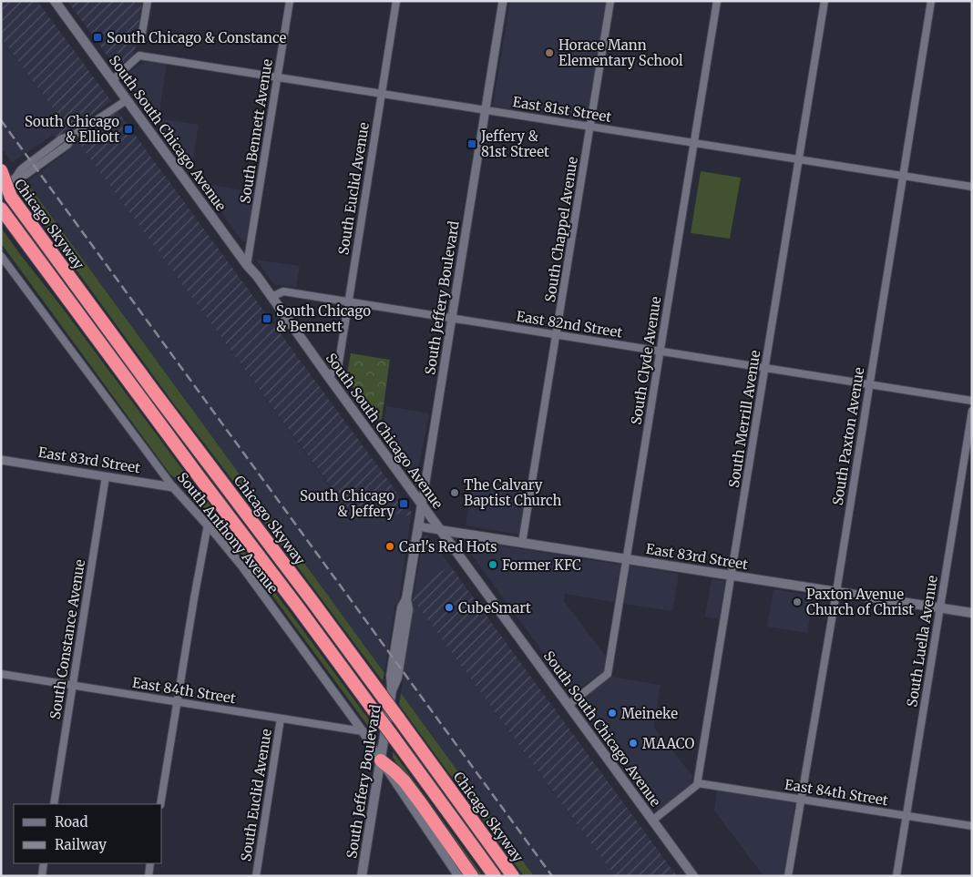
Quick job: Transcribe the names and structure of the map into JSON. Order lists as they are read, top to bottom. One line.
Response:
{"streets":{"highway":["Chicago Skyway"],"main road":["South South Chicago Avenue","South Jeffery Boulevard","East 83rd Street"],"street":["East 81st Street","South Bennett Avenue","South Euclid Avenue","South Chappel Avenue","East 82nd Street","South Clyde Avenue","South Merrill Avenue","South Paxton Avenue","South Anthony Avenue","South Constance Avenue","South Luella Avenue","East 84th Street"]},"crossings":[["East 81st Street","South Bennett Avenue"],["East 81st Street","South South Chicago Avenue"],["East 81st Street","South Euclid Avenue"],["East 81st Street","South Chappel Avenue"],["East 81st Street","South Jeffery Boulevard"],["East 81st Street","South Clyde Avenue"],["East 81st Street","South Merrill Avenue"],["East 81st Street","South Paxton Avenue"],["South Bennett Avenue","South South Chicago Avenue"],["South South Chicago Avenue","South Euclid Avenue"],["South South Chicago Avenue","South Jeffery Boulevard"],["South South Chicago Avenue","East 82nd Street"],["South South Chicago Avenue","South Clyde Avenue"],["South South Chicago Avenue","East 83rd Street"],["South Euclid Avenue","East 82nd Street"],["South Euclid Avenue","East 84th Street"],["Chicago Skyway","South Jeffery Boulevard"],["South Chappel Avenue","East 82nd Street"],["South Chappel Avenue","East 83rd Street"],["South Jeffery Boulevard","East 82nd Street"],["South Jeffery Boulevard","East 83rd Street"],["South Jeffery Boulevard","South Anthony Avenue"],["East 82nd Street","South Clyde Avenue"],["East 82nd Street","South Merrill Avenue"],["East 82nd Street","South Paxton Avenue"],["South Clyde Avenue","East 83rd Street"],["South Merrill Avenue","East 83rd Street"],["South Merrill Avenue","East 84th Street"],["South Paxton Avenue","East 83rd Street"],["South Paxton Avenue","East 84th Street"],["East 83rd Street","South Anthony Avenue"],["East 83rd Street","South Constance Avenue"],["East 83rd Street","South Luella Avenue"],["South Anthony Avenue","East 84th Street"],["South Constance Avenue","East 84th Street"],["South Luella Avenue","East 84th Street"]],"places":{"transit":["South Chicago & Constance","South Chicago & Elliott","Jeffery & 81st Street","South Chicago & Bennett","South Chicago & Jeffery"],"other":["Horace Mann Elementary School","The Calvary Baptist Church","Carl's Red Hots","Former KFC","Paxton Avenue Church of Christ","CubeSmart","Meineke","MAACO"]},"legend":["Road","Railway"]}
